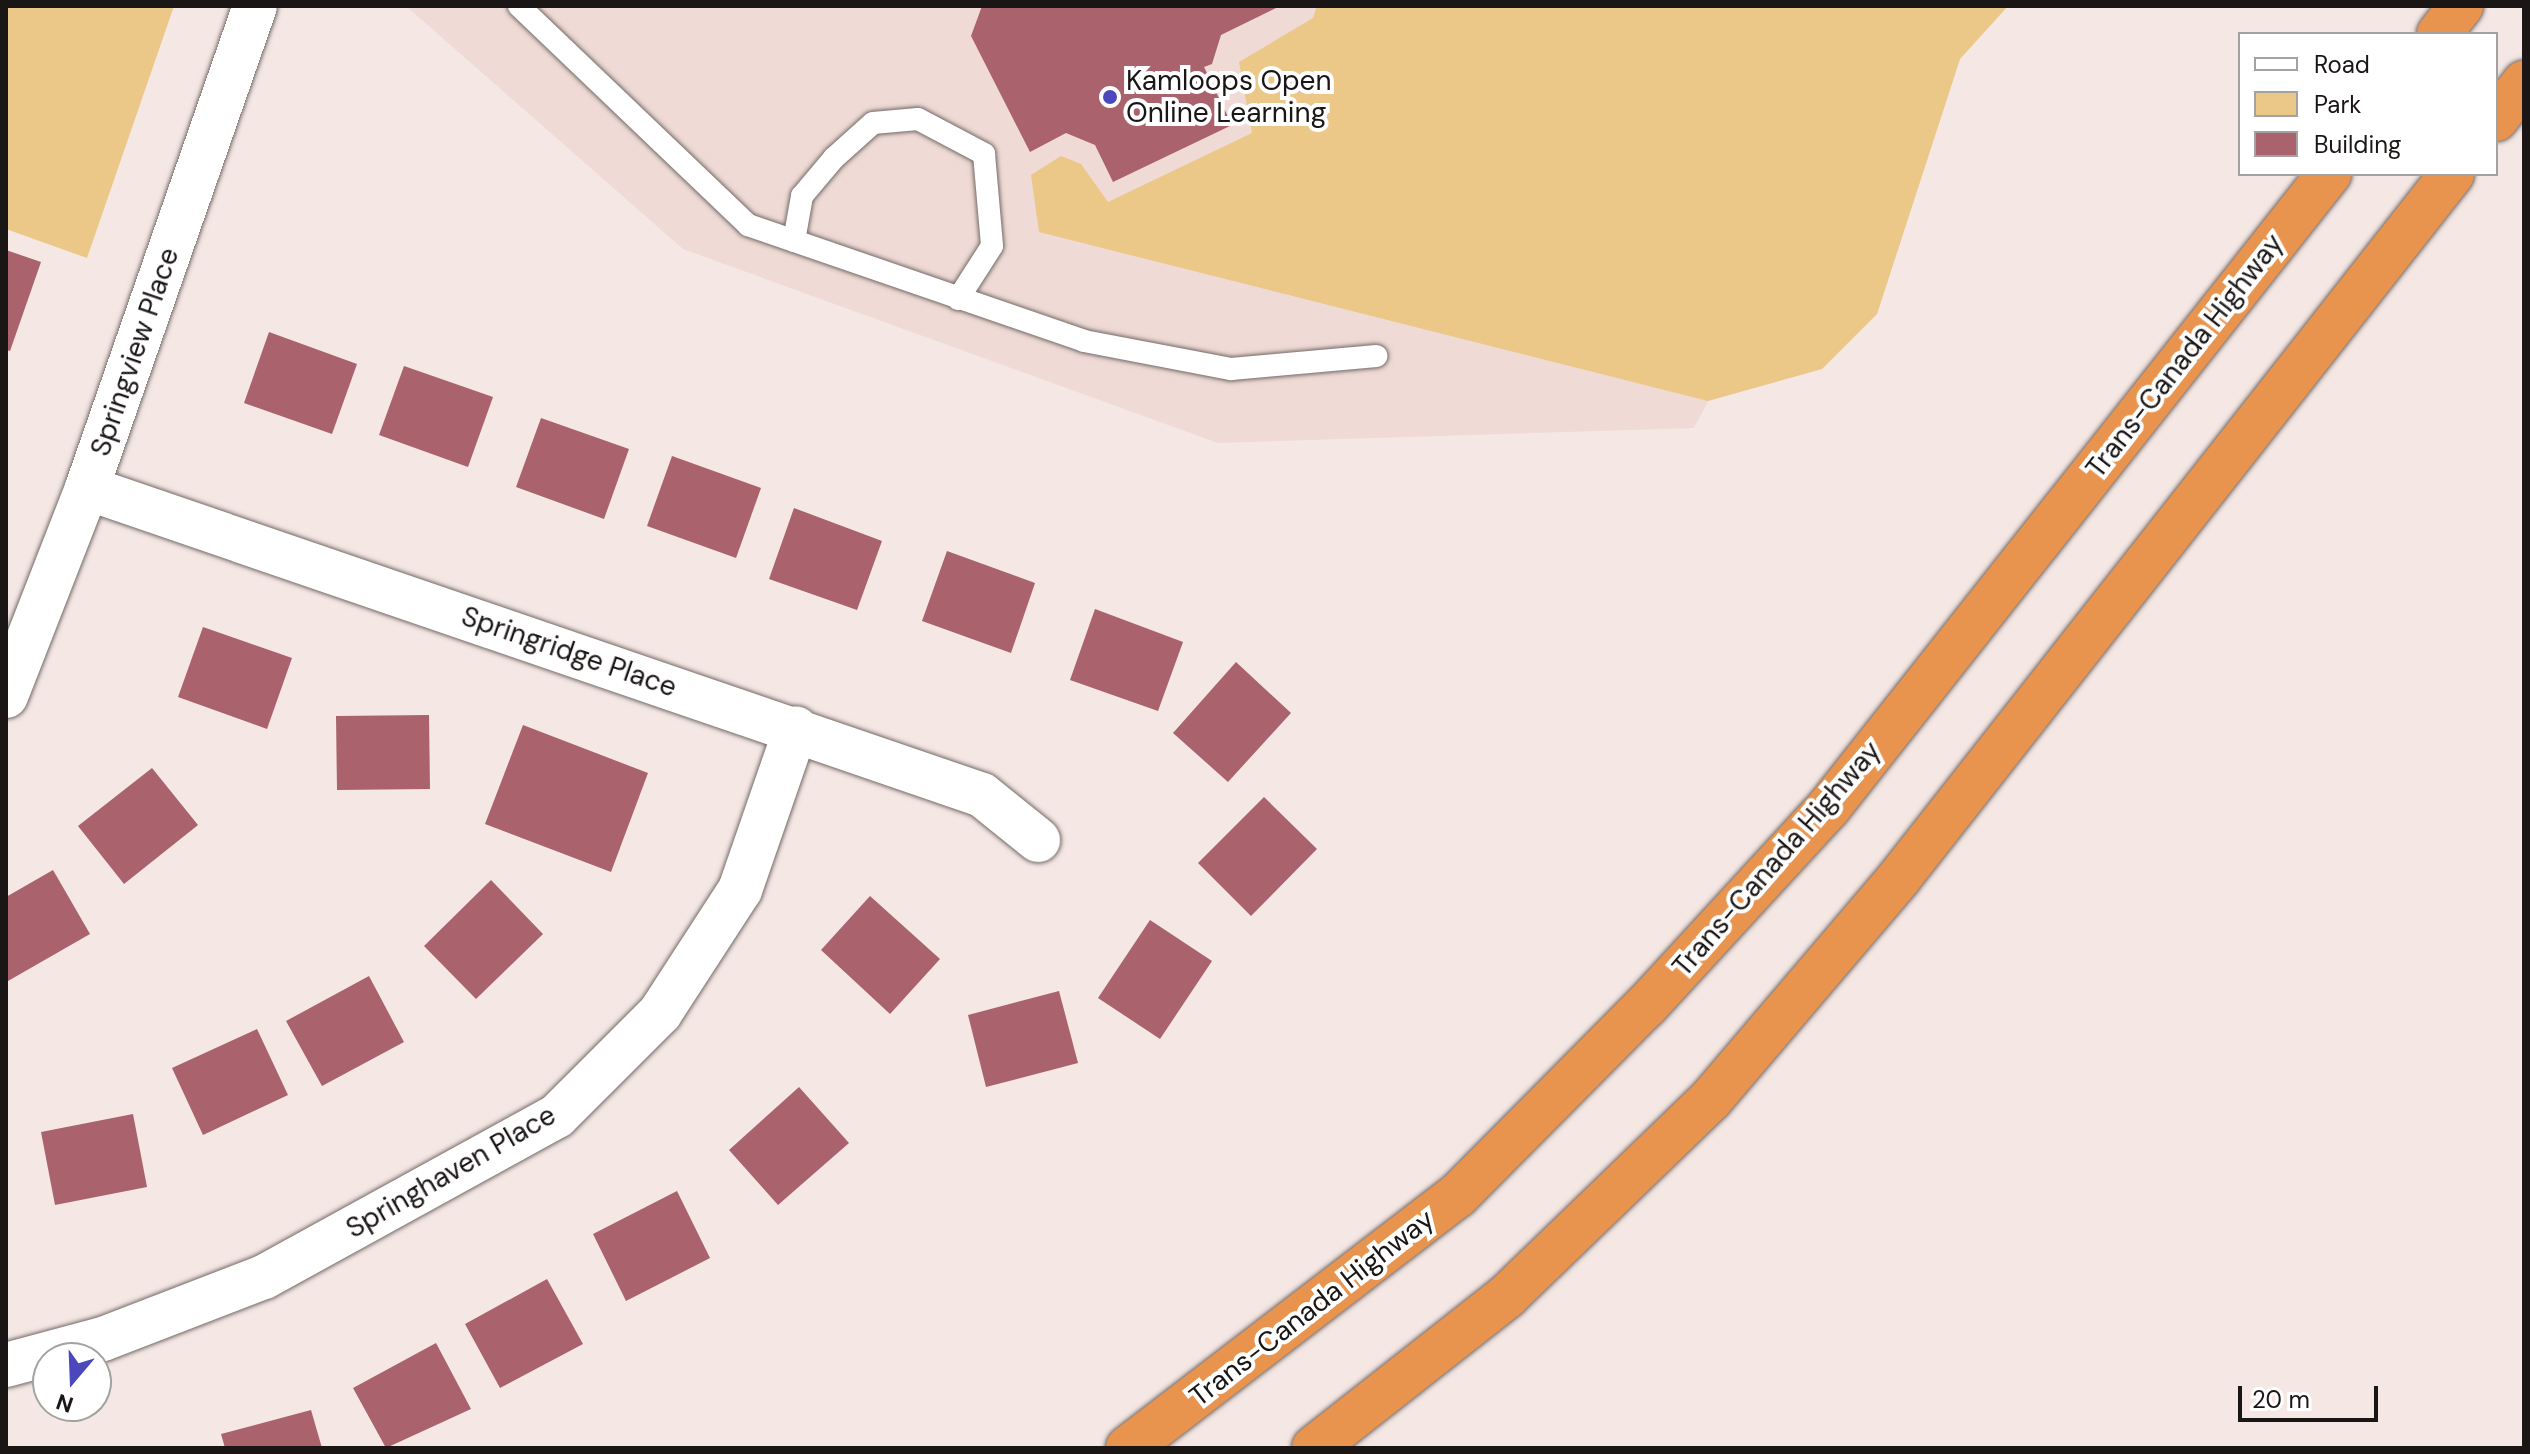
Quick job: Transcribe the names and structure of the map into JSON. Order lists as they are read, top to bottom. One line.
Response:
{"streets":{"highway":["Trans-Canada Highway"],"street":["Springview Place","Springridge Place","Springhaven Place"]},"crossings":[["Springview Place","Springridge Place"],["Springridge Place","Springhaven Place"]],"places":["Kamloops Open Online Learning"],"legend":["Road","Park","Building"],"scale_bar":"20 m","north":"bottom"}
